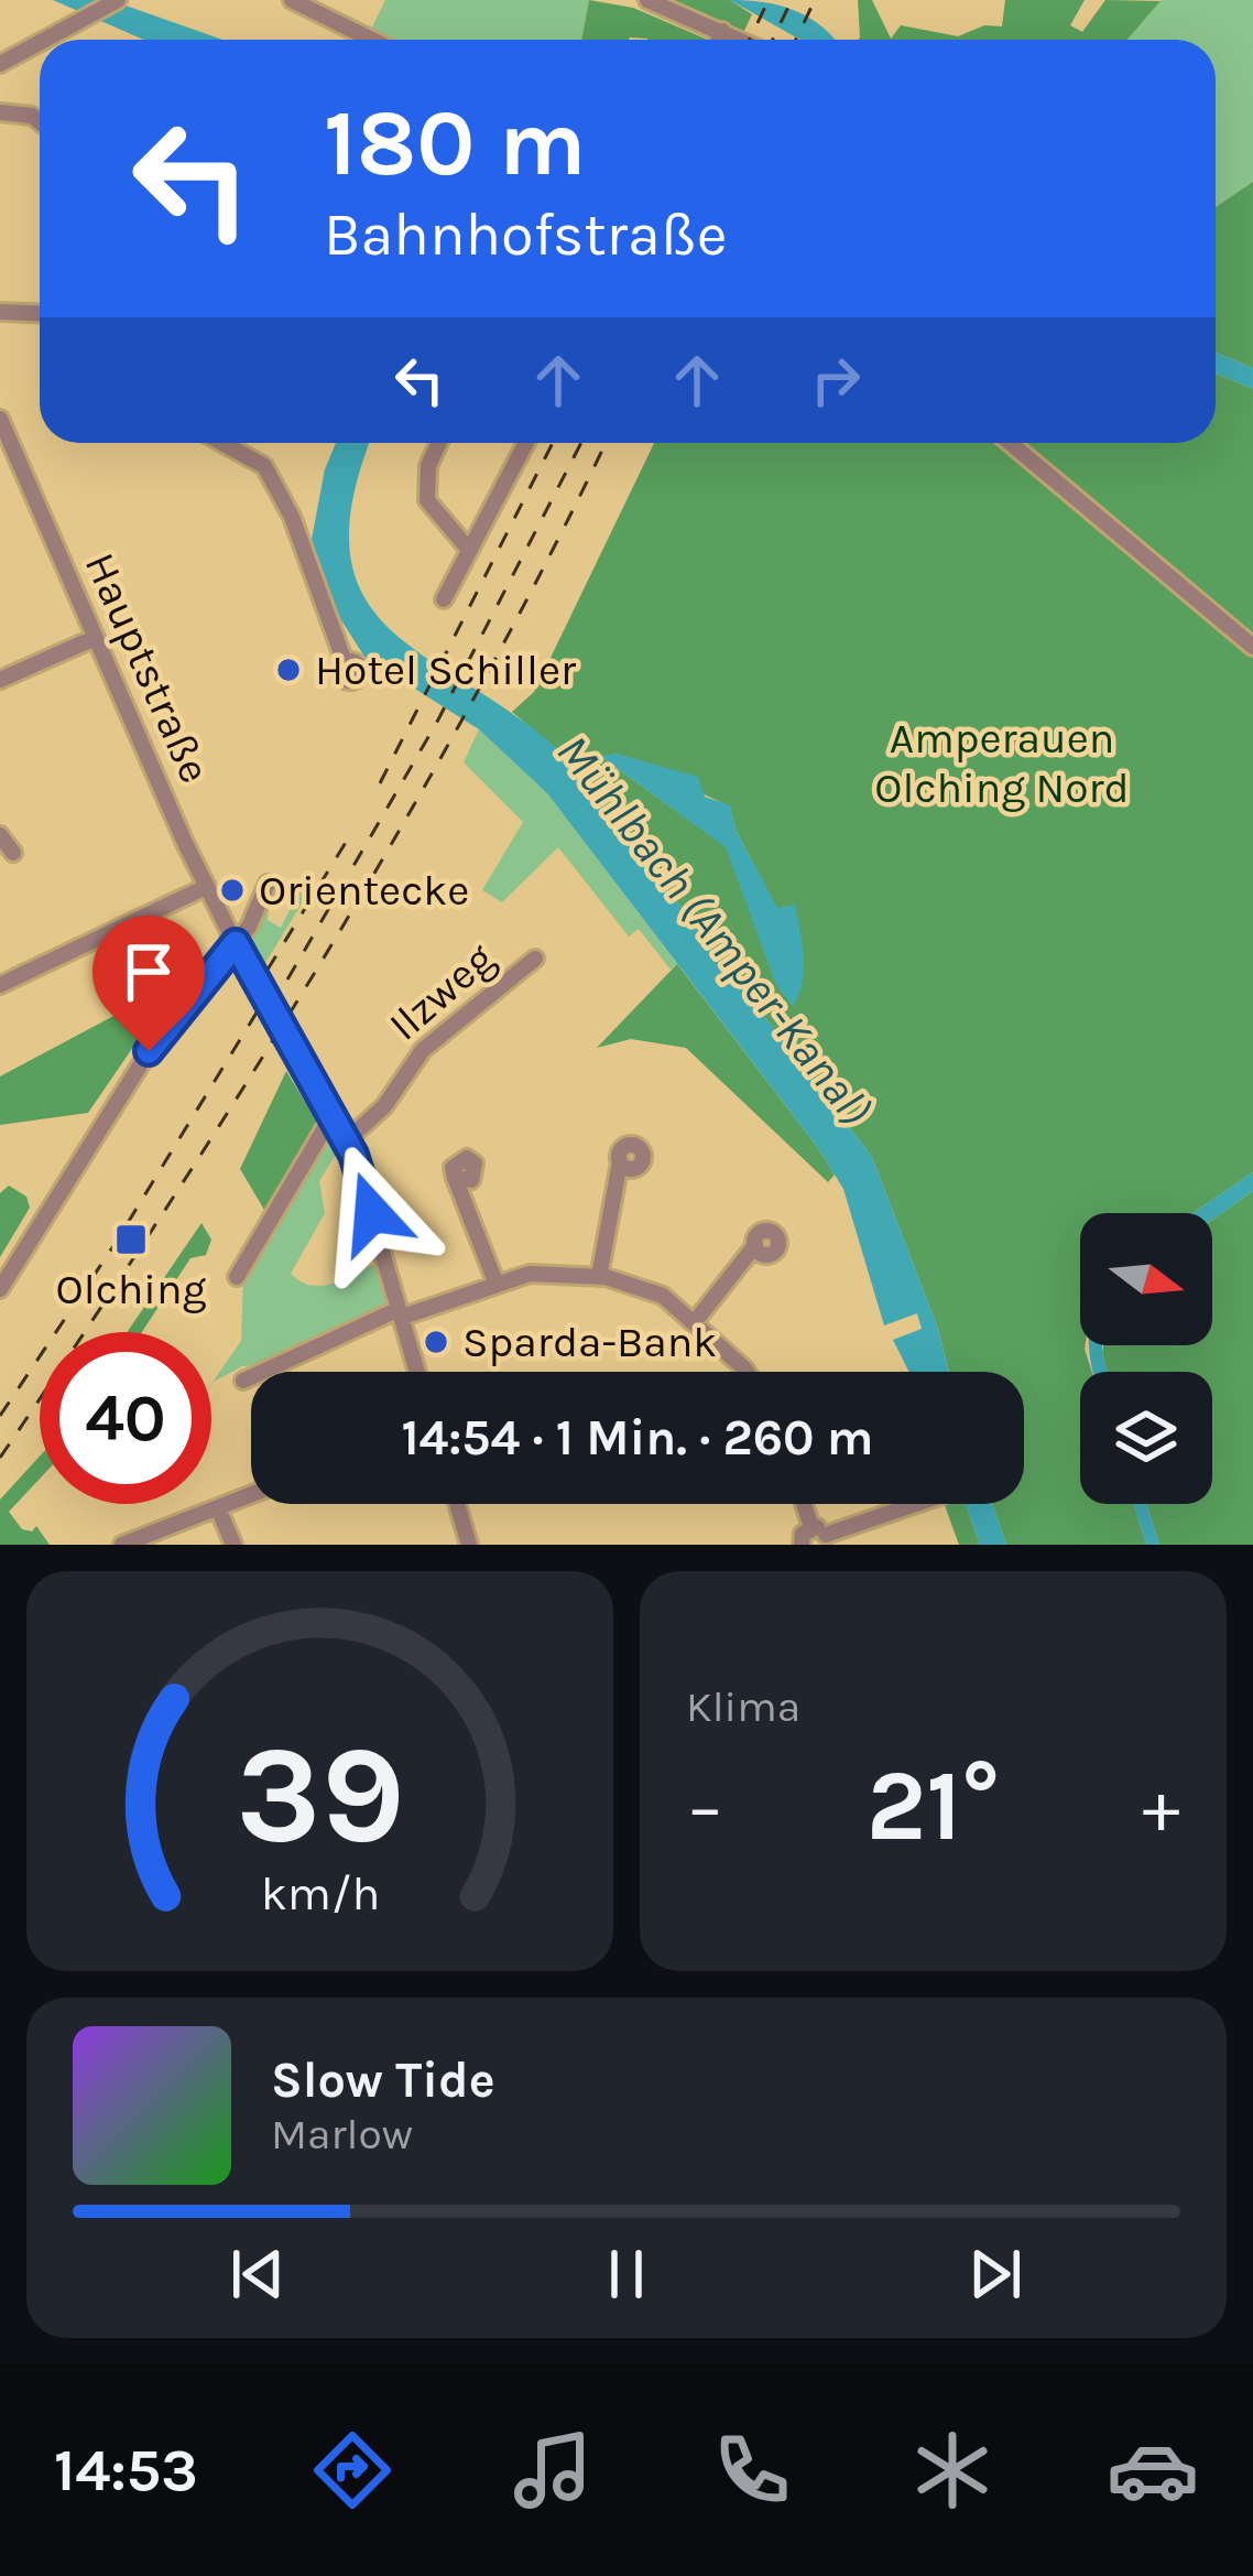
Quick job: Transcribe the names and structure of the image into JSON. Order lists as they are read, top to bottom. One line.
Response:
{"streets":{"street":["Hauptstraße","Ilzweg"]},"crossings":[["Hauptstraße","Ilzweg"]],"water":["Mühlbach (Amper-Kanal)"],"parks":["Amperauen Olching Nord"],"places":{"other":["Hotel Schiller","Orientecke","Sparda-Bank"],"transit":["Olching"]},"north":"right","page":{"turn":["180 m","Bahnhofstraße"],"limit":"40","trip":"14:54 · 1 Min. · 260 m","tile":"Klima","heat":["−","21°","+"],"song":["Slow Tide","Marlow"],"tabs":"14:53","gauge":["39","km/h"]}}
